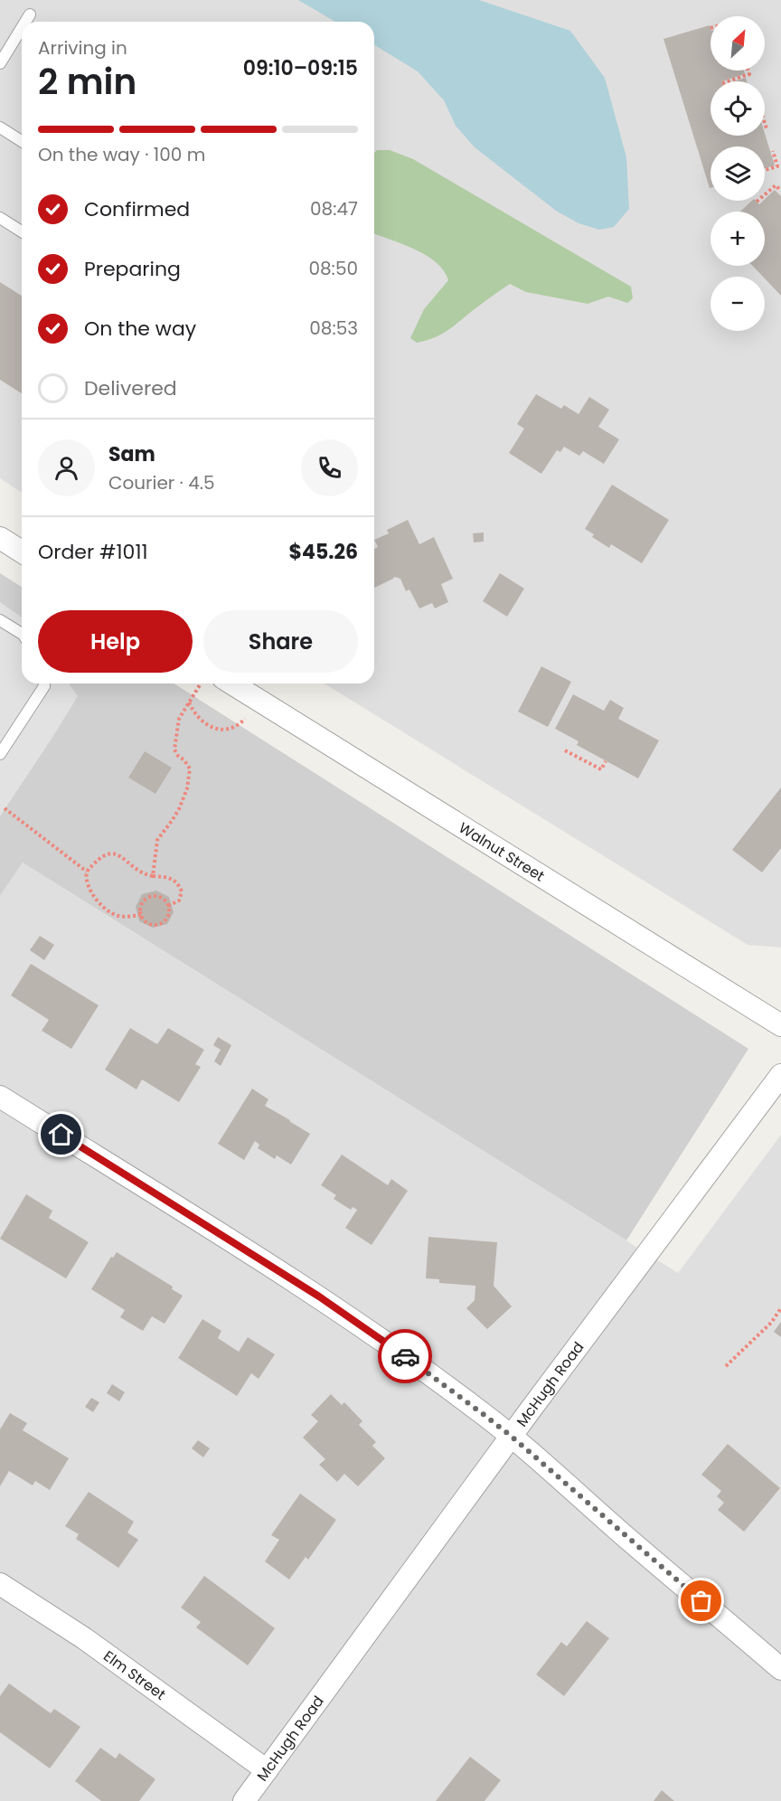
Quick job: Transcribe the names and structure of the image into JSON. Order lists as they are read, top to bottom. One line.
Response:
{"streets":{"street":["Walnut Street","McHugh Road","Elm Street"]},"crossings":[["McHugh Road","Elm Street"]],"north":"top right","page":{"map_buttons":["+","−"],"heading":["2 min","Arriving in","09:10–09:15"],"panel":["Sam","Courier · 4.5","Order #1011","$45.26"],"bar":"On the way · 100 m","list":[["Confirmed","08:47"],["Preparing","08:50"],["On the way","08:53"],"Delivered"],"buttons":["Help","Share"]}}
